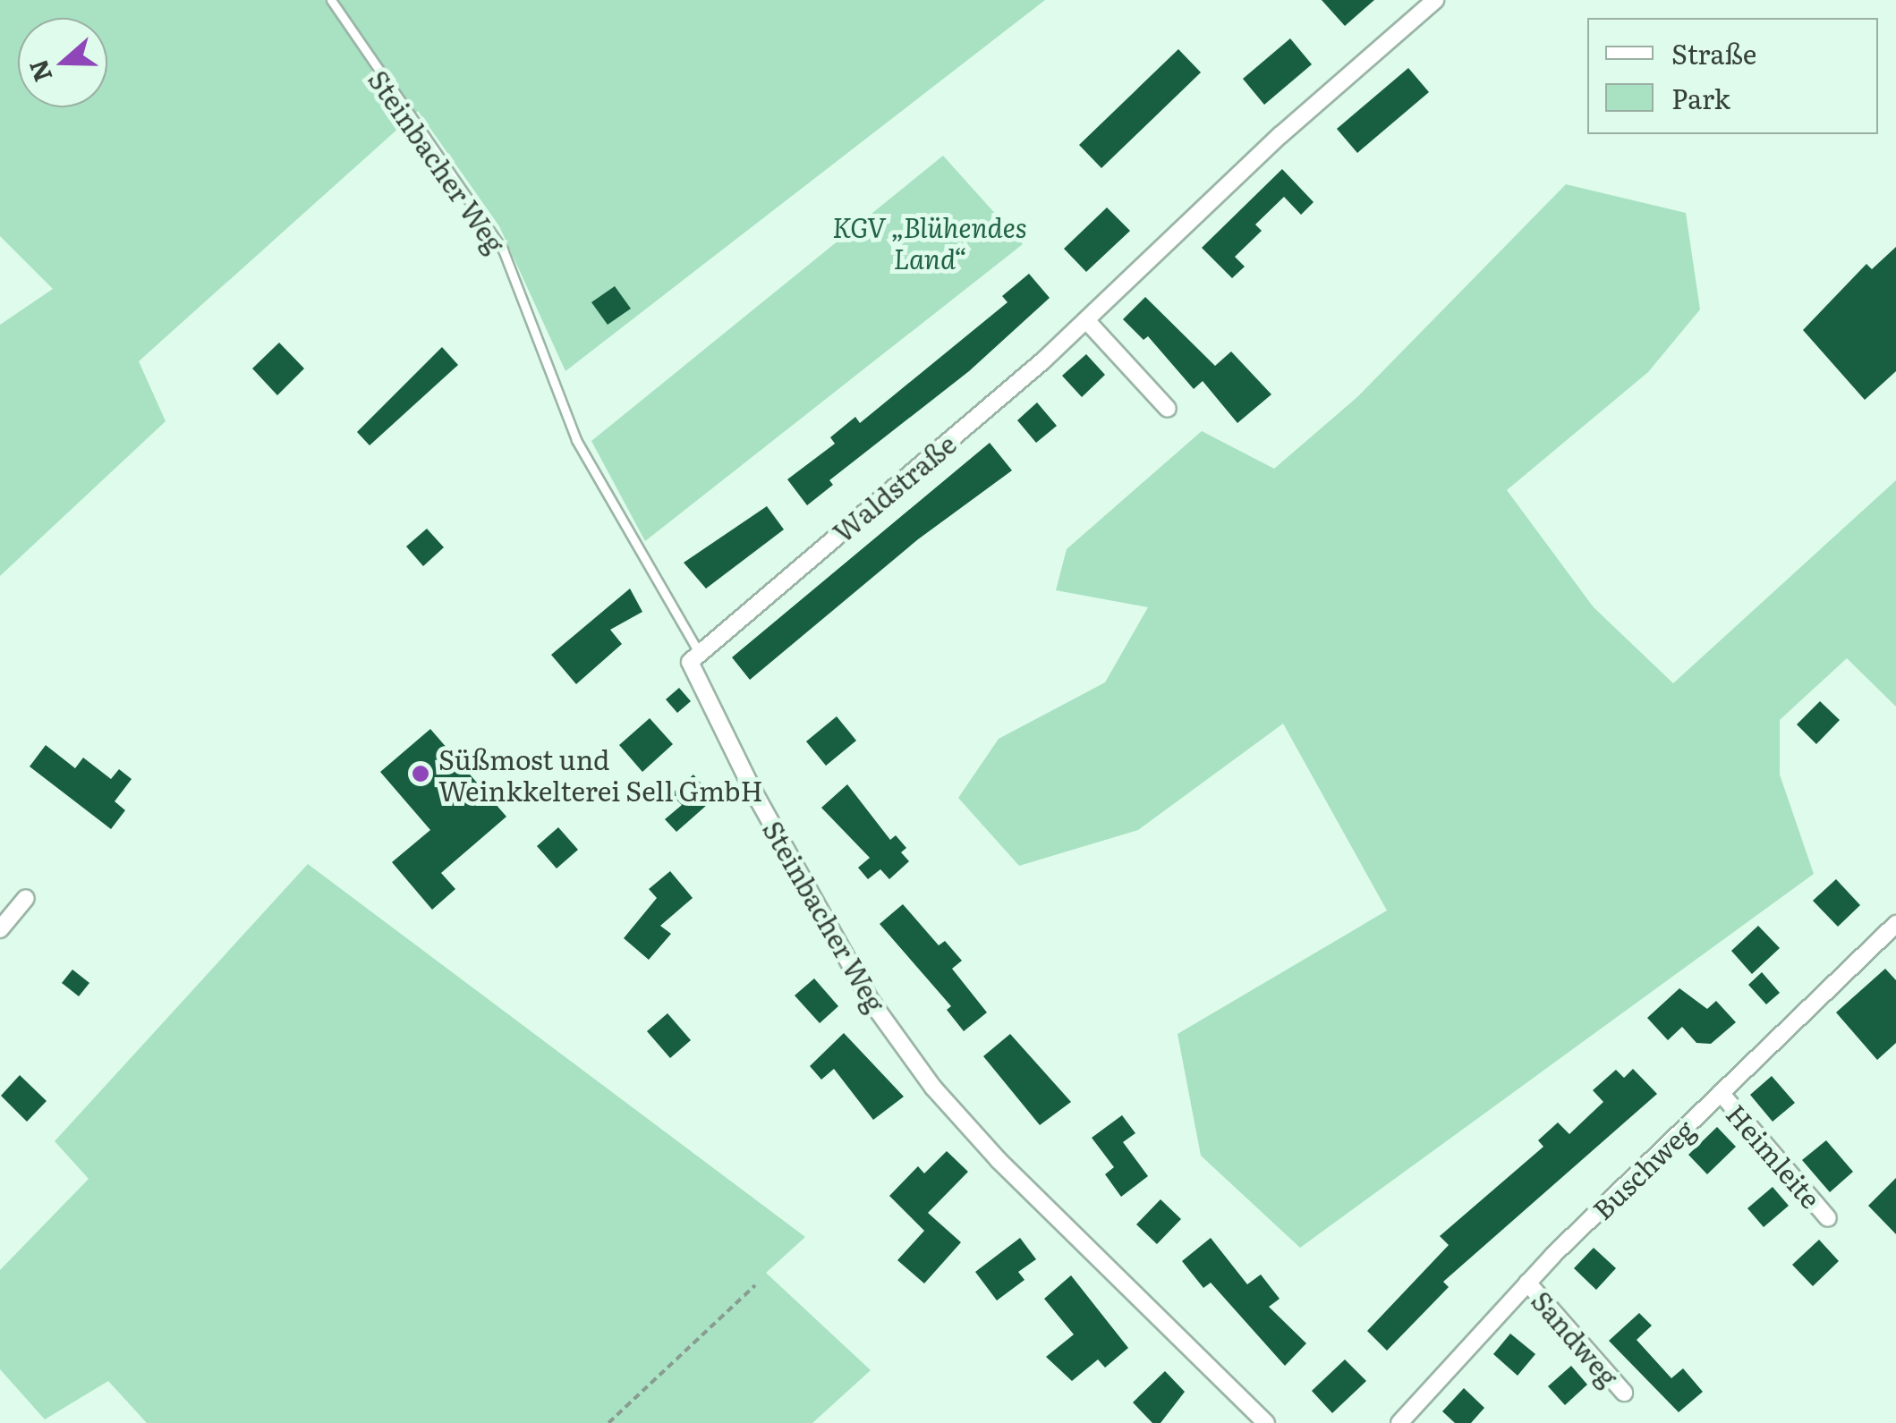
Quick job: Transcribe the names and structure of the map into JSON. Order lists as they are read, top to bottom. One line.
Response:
{"streets":{"street":["Steinbacher Weg","Waldstraße","Heimleite","Buschweg","Sandweg"]},"crossings":[["Steinbacher Weg","Waldstraße"],["Heimleite","Buschweg"],["Buschweg","Sandweg"]],"parks":["KGV „Blühendes Land“"],"places":["Süßmost und Weinkkelterei Sell GmbH"],"legend":["Straße","Park"],"north":"left"}
